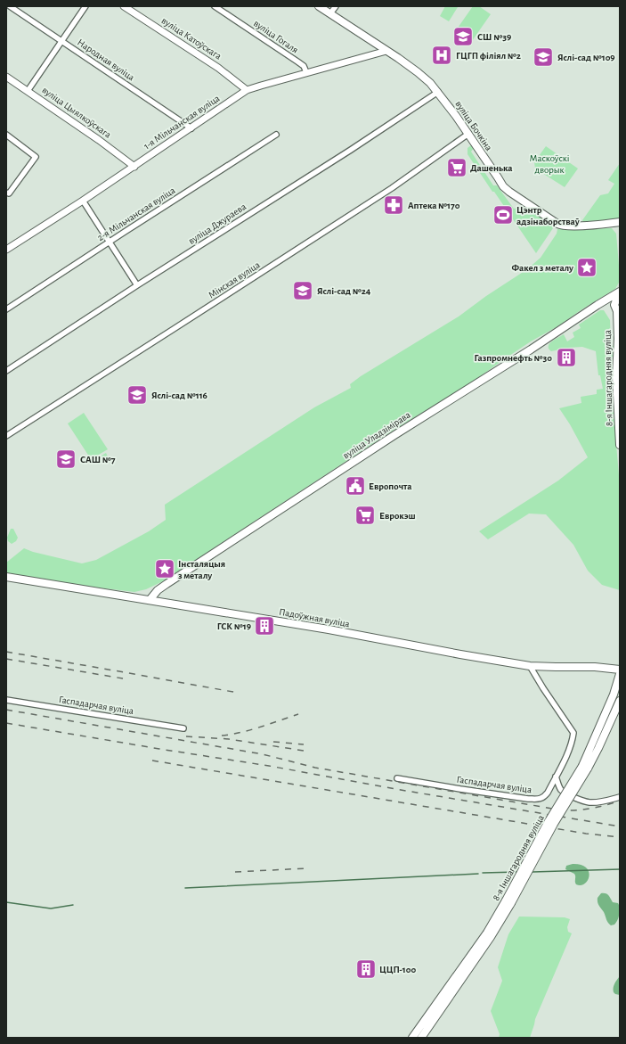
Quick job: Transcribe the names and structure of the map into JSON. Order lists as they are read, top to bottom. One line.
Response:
{"streets":{"main road":["вуліца Бочкіна","8-я Іншагародняя вуліца","вуліца Уладзімірава","Падоўжная вуліца"],"street":["вуліца Гогаля","вуліца Катоўскага","Народная вуліца","вуліца Цыялкоўскага","1-я Мільчанская вуліца","2-я Мільчанская вуліца","вуліца Джураева","Мінская вуліца","Гаспадарчая вуліца"]},"crossings":[["вуліца Гогаля","1-я Мільчанская вуліца"],["вуліца Катоўскага","1-я Мільчанская вуліца"],["Народная вуліца","1-я Мільчанская вуліца"],["вуліца Цыялкоўскага","1-я Мільчанская вуліца"],["1-я Мільчанская вуліца","вуліца Бочкіна"],["вуліца Бочкіна","вуліца Джураева"],["вуліца Бочкіна","Мінская вуліца"],["8-я Іншагародняя вуліца","вуліца Уладзімірава"],["вуліца Уладзімірава","Падоўжная вуліца"],["Падоўжная вуліца","Гаспадарчая вуліца"]],"parks":["Маскоўскі дворык"],"places":{"school or university":["СШ №39","Яслі-сад №109","Яслі-сад №24","Яслі-сад №116","САШ №7"],"hospital":["ГЦГП філіял №2"],"supermarket":["Дашенька","Еврокэш"],"pharmacy":["Аптека №170"],"sports":["Цэнтр адзінаборстваў"],"place":["Факел з металу","Інсталяцыя з металу"],"building":["Газпромнефть №30","ГСК №19","ЦЦП-100"],"public building":["Европочта"]}}
